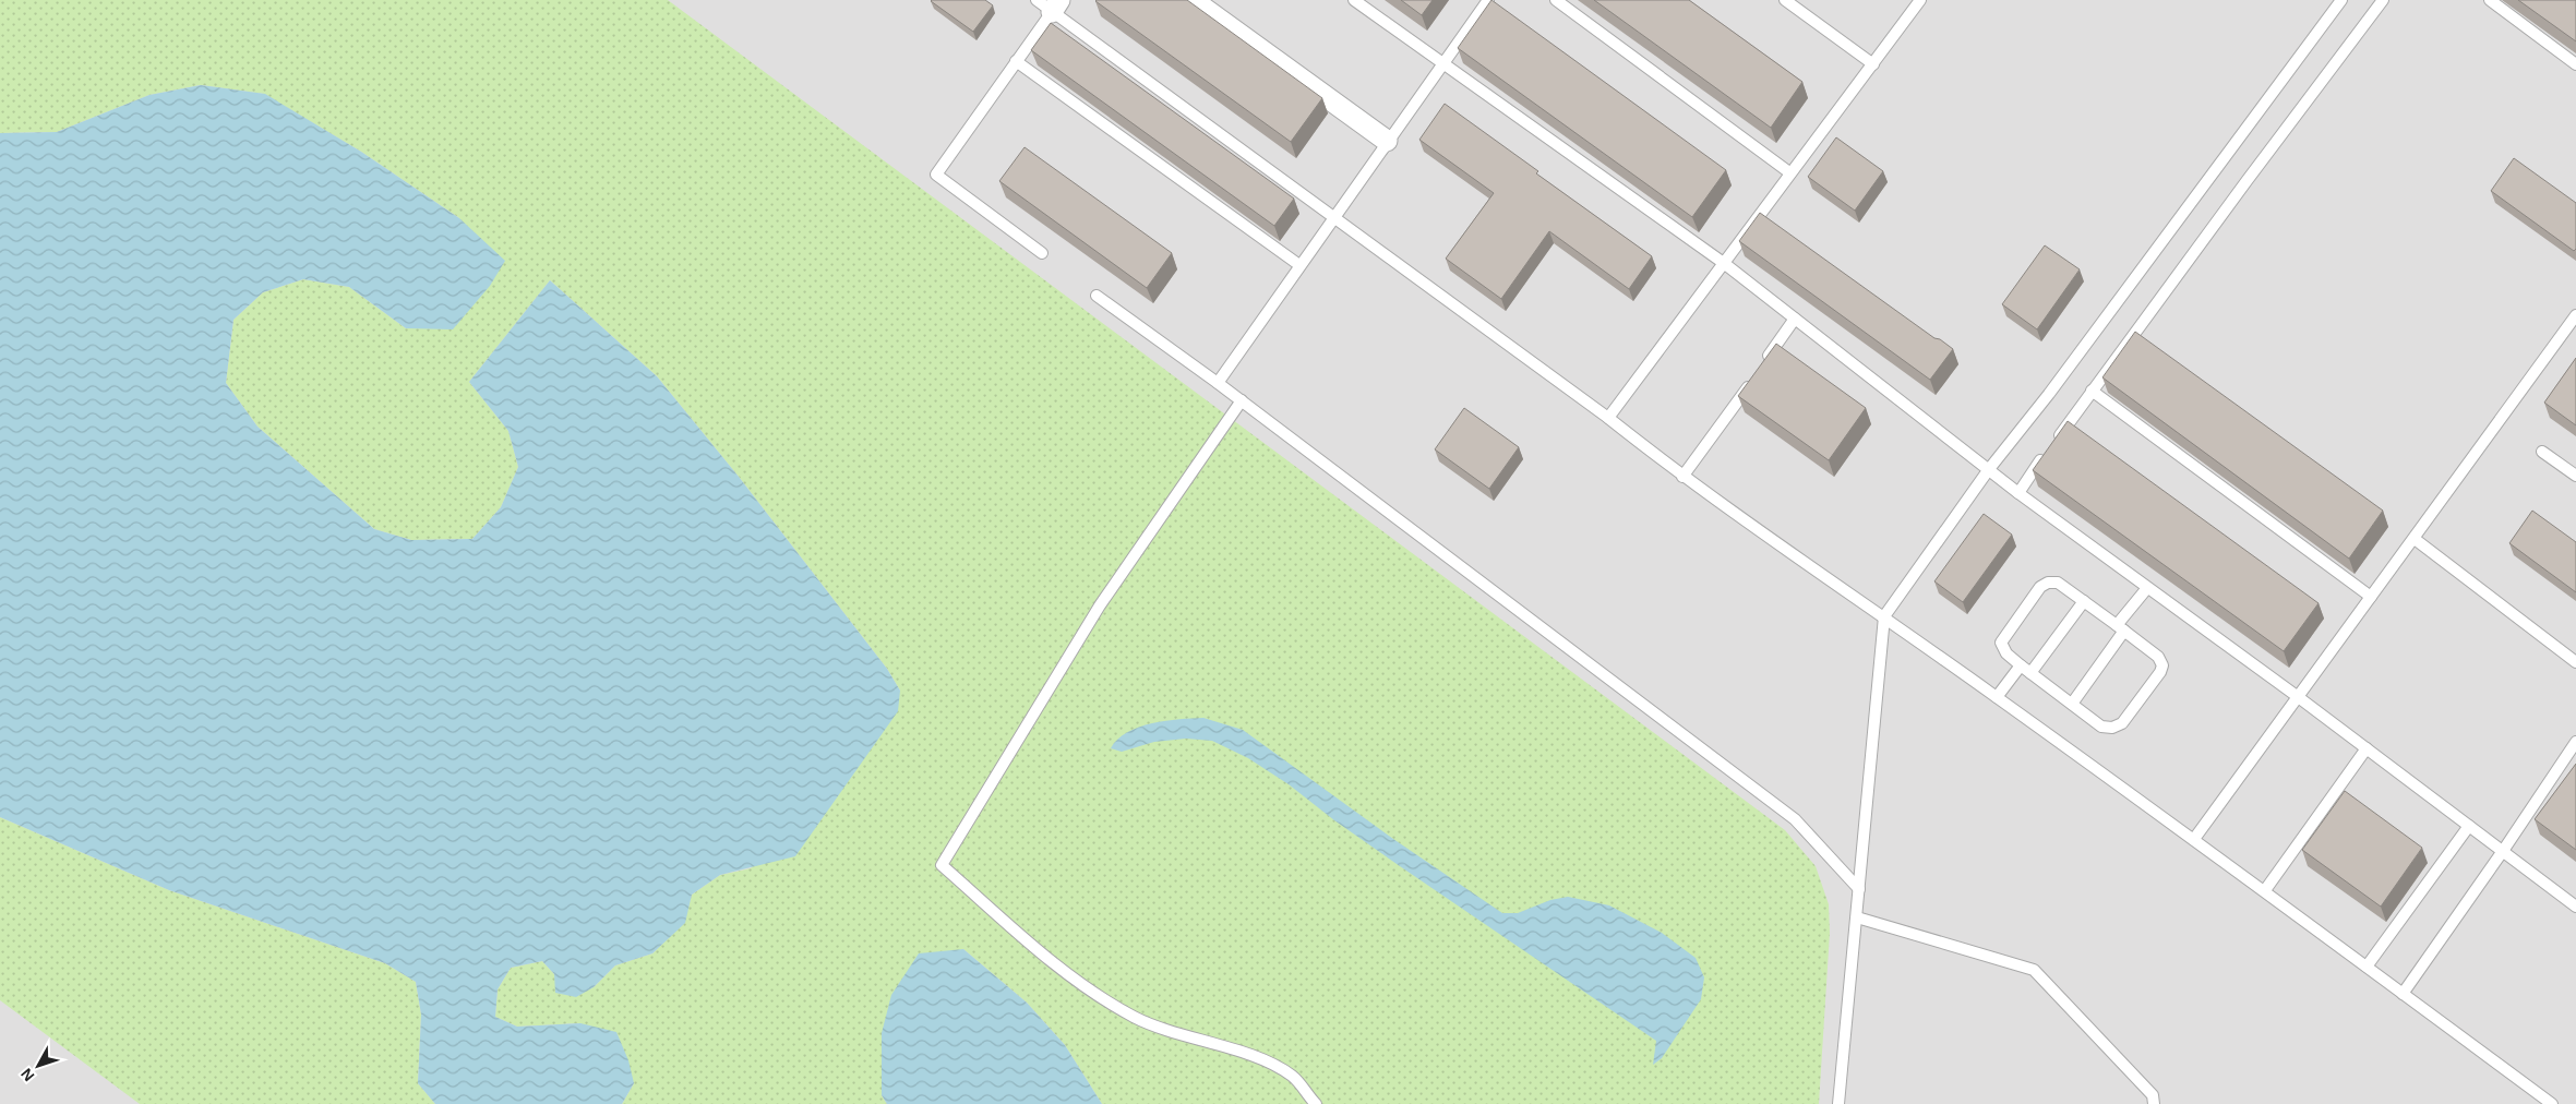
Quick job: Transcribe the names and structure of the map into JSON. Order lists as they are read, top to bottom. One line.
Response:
{"north":"bottom left"}
